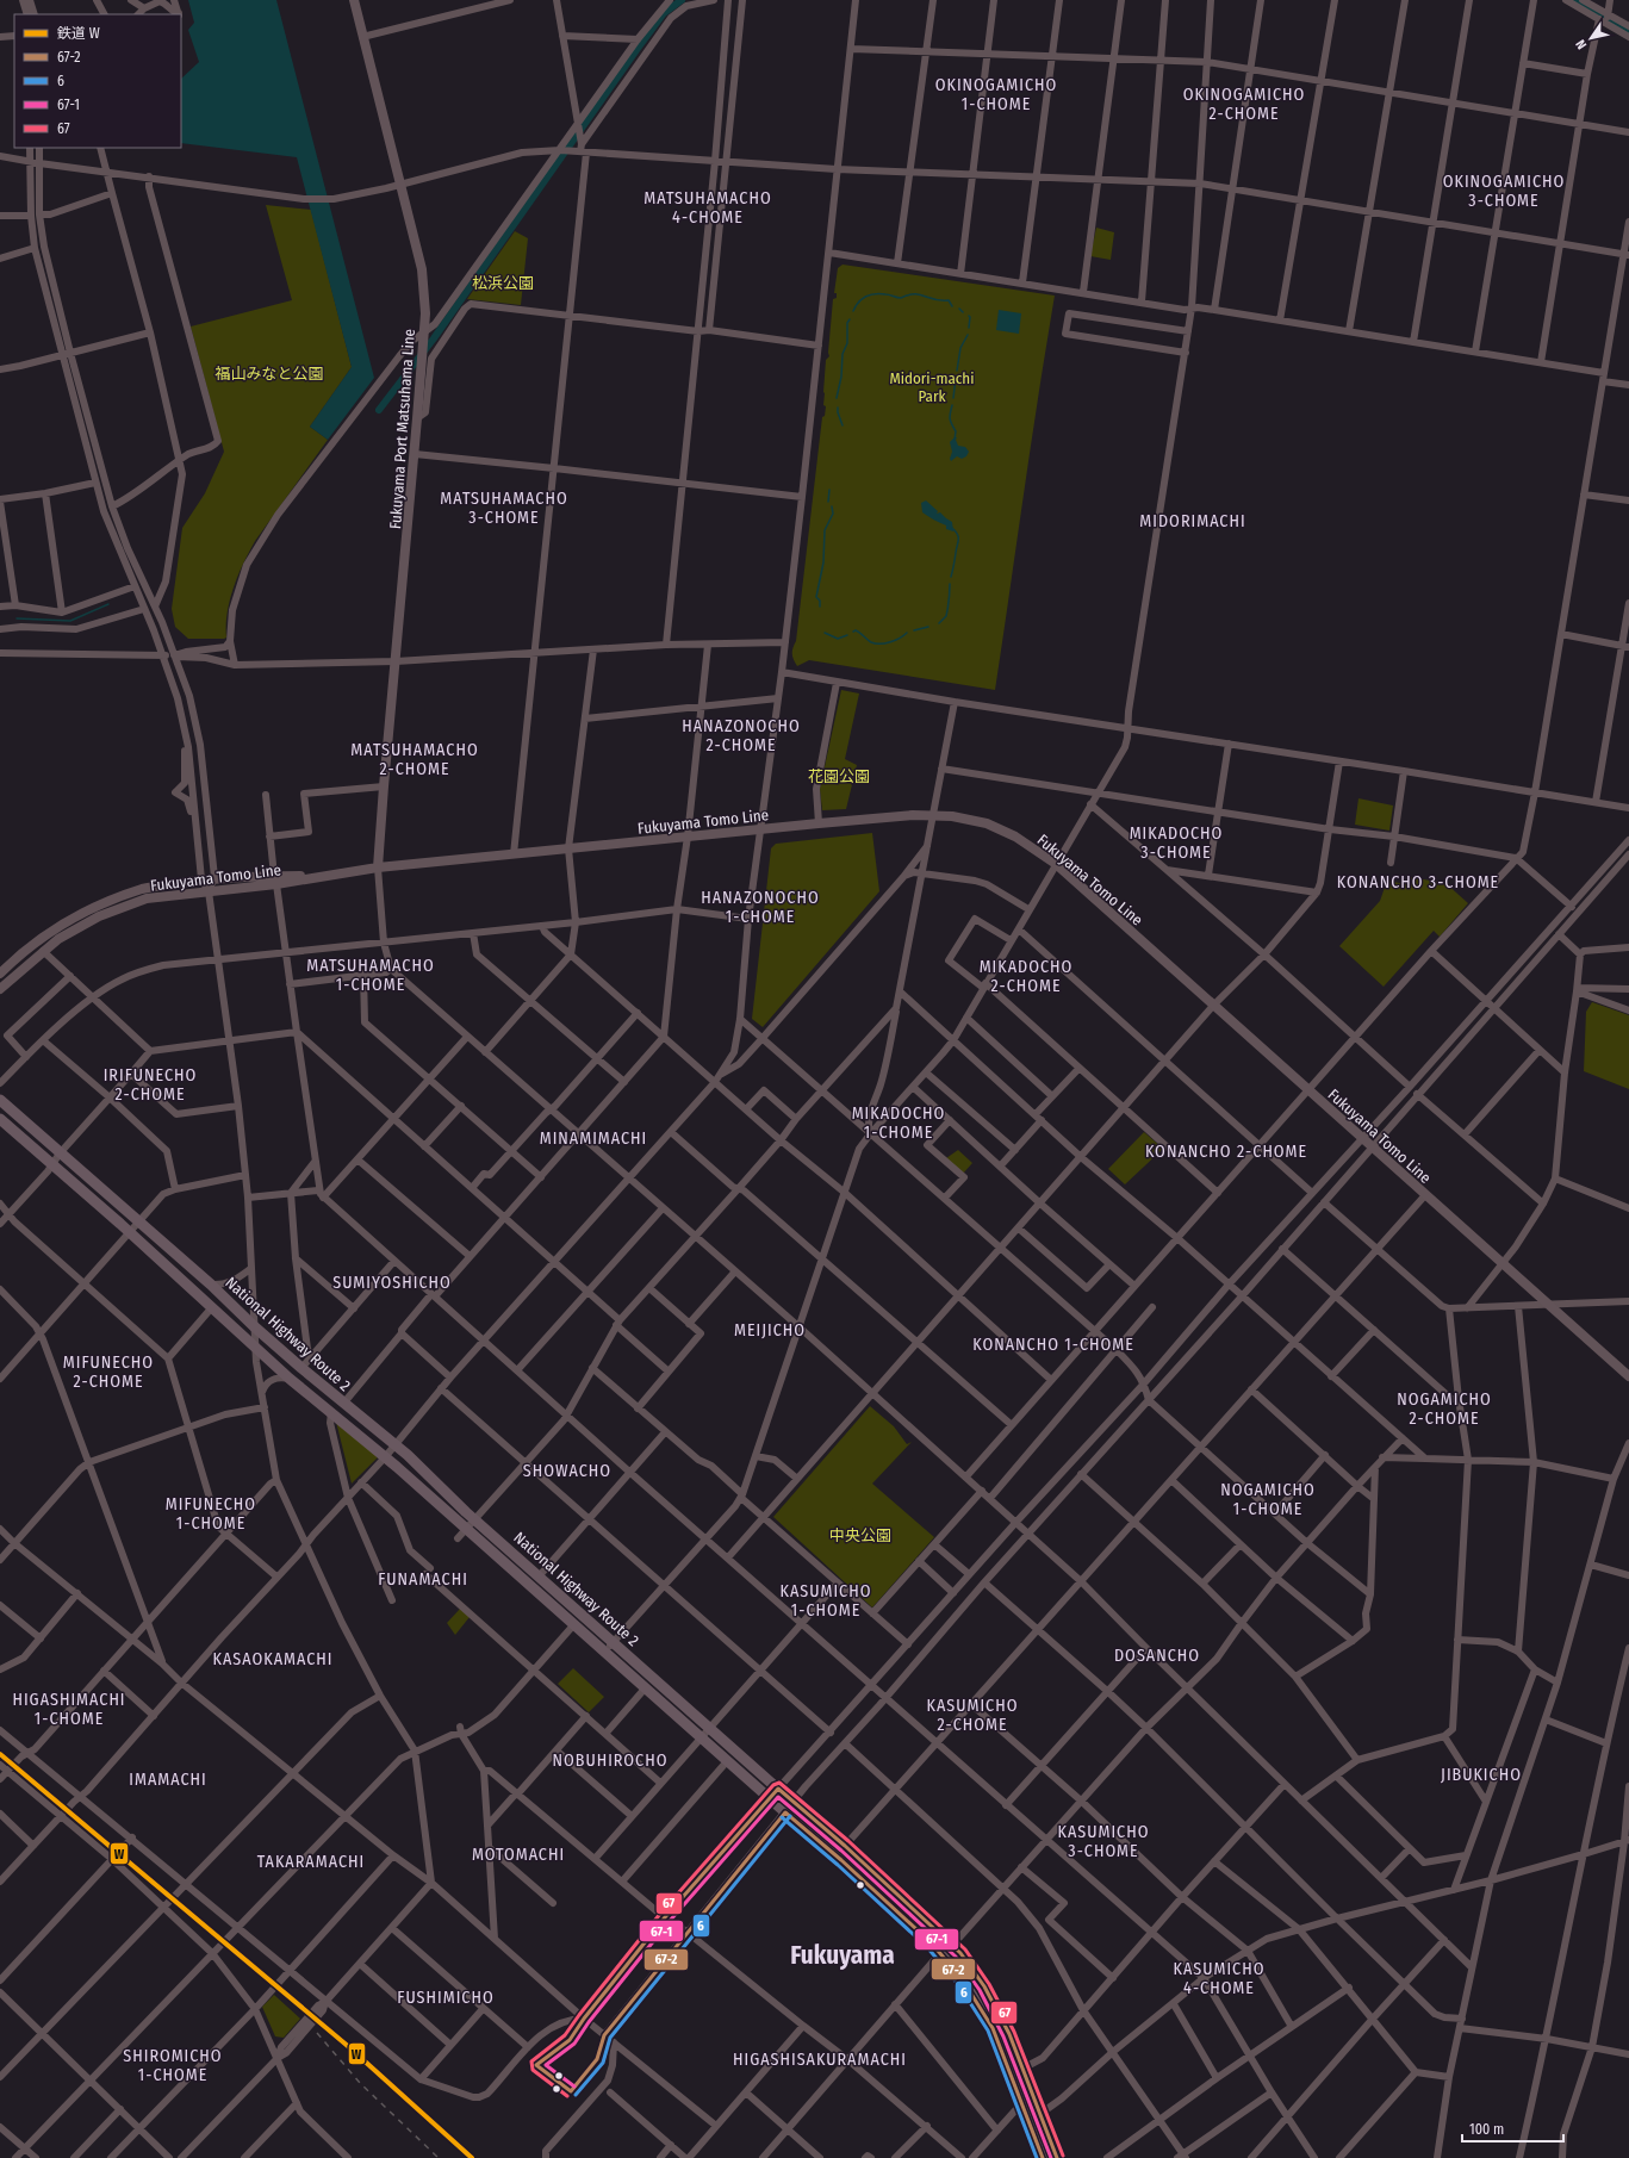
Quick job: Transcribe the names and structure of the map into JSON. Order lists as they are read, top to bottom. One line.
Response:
{"streets":{"highway":["National Highway Route 2"],"main road":["Fukuyama Port Matsuhama Line","Fukuyama Tomo Line"]},"crossings":[["Fukuyama Port Matsuhama Line","Fukuyama Tomo Line"]],"districts":["OKINOGAMICHO 1-CHOME","OKINOGAMICHO 2-CHOME","OKINOGAMICHO 3-CHOME","MATSUHAMACHO 4-CHOME","MATSUHAMACHO 3-CHOME","MIDORIMACHI","HANAZONOCHO 2-CHOME","MATSUHAMACHO 2-CHOME","MIKADOCHO 3-CHOME","KONANCHO 3-CHOME","HANAZONOCHO 1-CHOME","MATSUHAMACHO 1-CHOME","MIKADOCHO 2-CHOME","IRIFUNECHO 2-CHOME","MIKADOCHO 1-CHOME","MINAMIMACHI","KONANCHO 2-CHOME","SUMIYOSHICHO","MEIJICHO","KONANCHO 1-CHOME","MIFUNECHO 2-CHOME","NOGAMICHO 2-CHOME","SHOWACHO","NOGAMICHO 1-CHOME","MIFUNECHO 1-CHOME","FUNAMACHI","KASUMICHO 1-CHOME","DOSANCHO","KASAOKAMACHI","HIGASHIMACHI 1-CHOME","KASUMICHO 2-CHOME","NOBUHIROCHO","JIBUKICHO","IMAMACHI","KASUMICHO 3-CHOME","MOTOMACHI","TAKARAMACHI","Fukuyama","KASUMICHO 4-CHOME","FUSHIMICHO","SHIROMICHO 1-CHOME","HIGASHISAKURAMACHI"],"parks":["松浜公園","福山みなと公園","Midori-machi Park","花園公園","中央公園"],"lines":["rail line W","transit line 67","transit line 67-2","transit line 67-1","transit line 6"],"legend":["鉄道 W","67-2","6","67-1","67"],"scale_bar":"100 m","north":"bottom left"}
